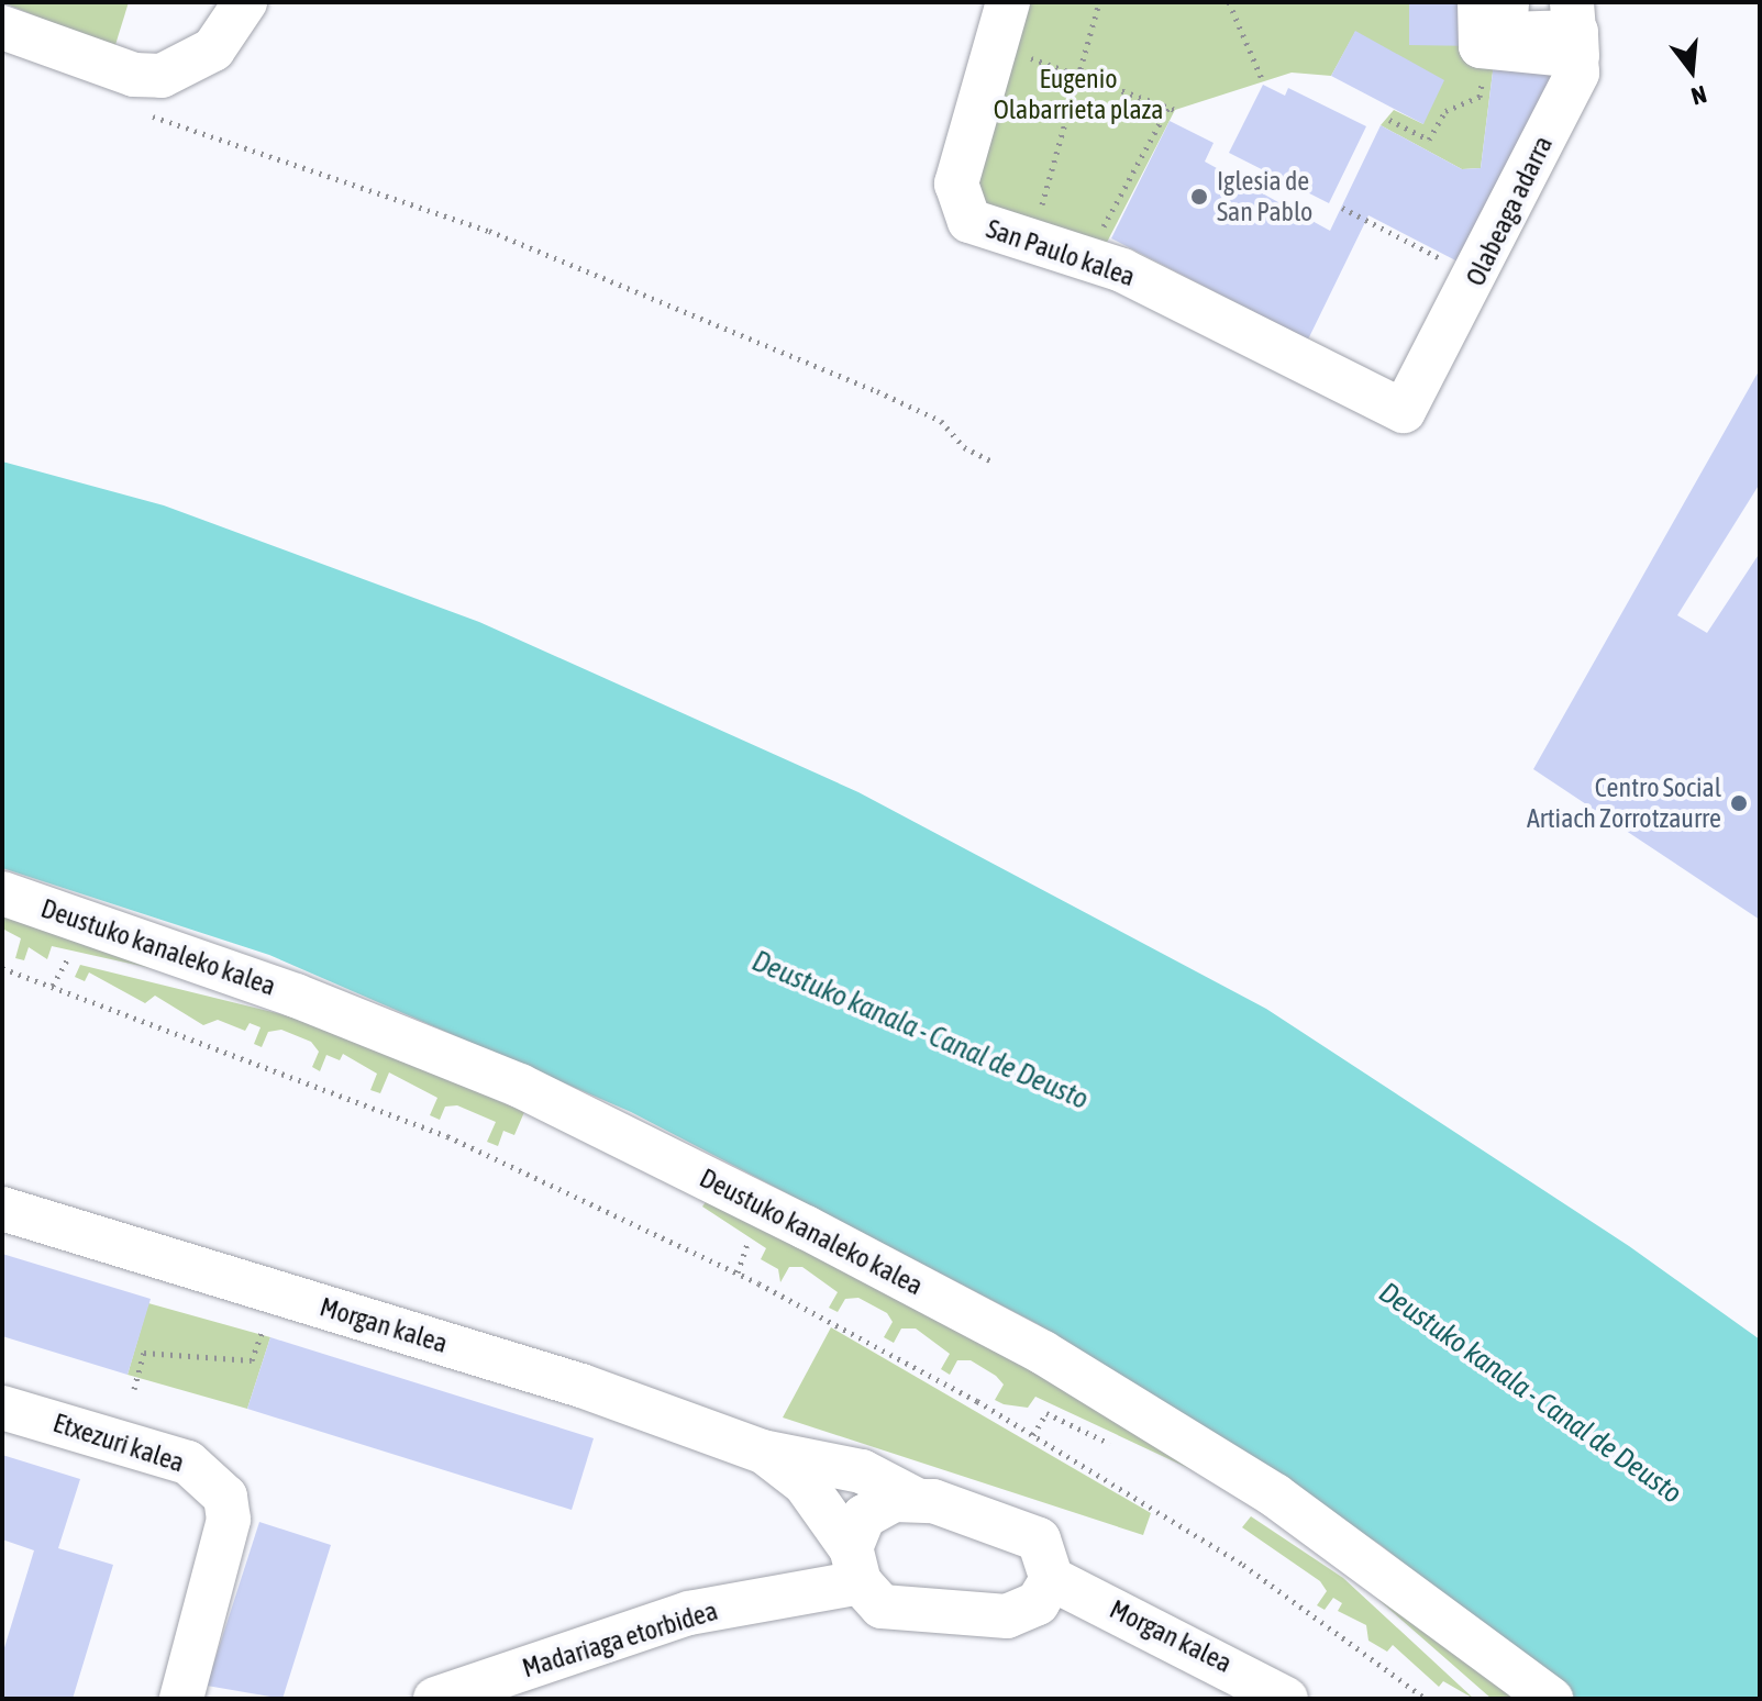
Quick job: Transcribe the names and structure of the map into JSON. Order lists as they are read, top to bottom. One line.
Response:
{"streets":{"street":["Olabeaga adarra","San Paulo kalea","Deustuko kanaleko kalea","Morgan kalea","Etxezuri kalea","Madariaga etorbidea"]},"crossings":[["Olabeaga adarra","San Paulo kalea"],["Morgan kalea","Madariaga etorbidea"]],"water":["Deustuko kanala - Canal de Deusto"],"parks":["Eugenio Olabarrieta plaza"],"places":["Iglesia de San Pablo","Centro Social Artiach Zorrotzaurre"],"north":"bottom"}
